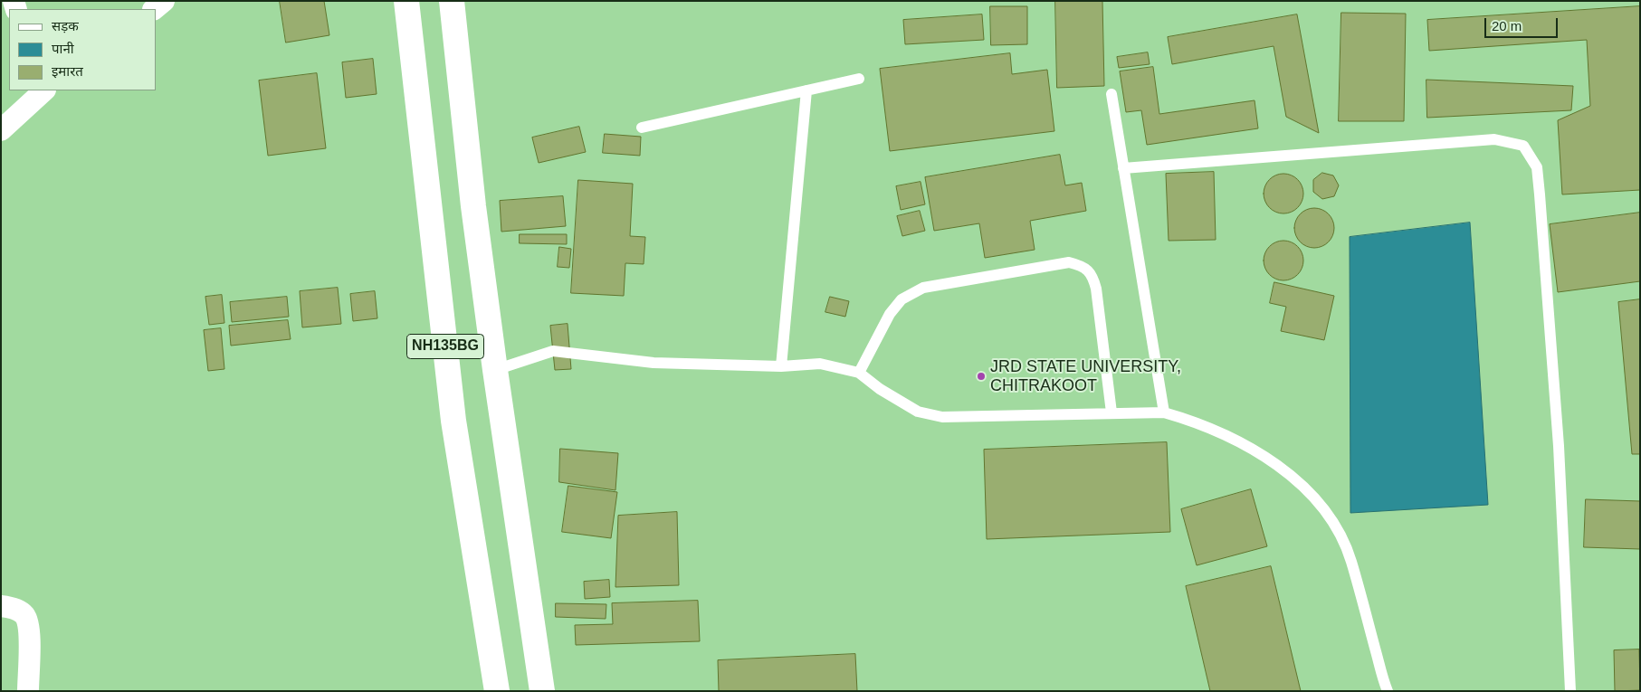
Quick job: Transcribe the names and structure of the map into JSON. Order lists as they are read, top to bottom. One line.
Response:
{"streets":{"highway":["NH135BG"]},"places":["JRD STATE UNIVERSITY, CHITRAKOOT"],"legend":["सड़क","पानी","इमारत"],"scale_bar":"20 m"}
